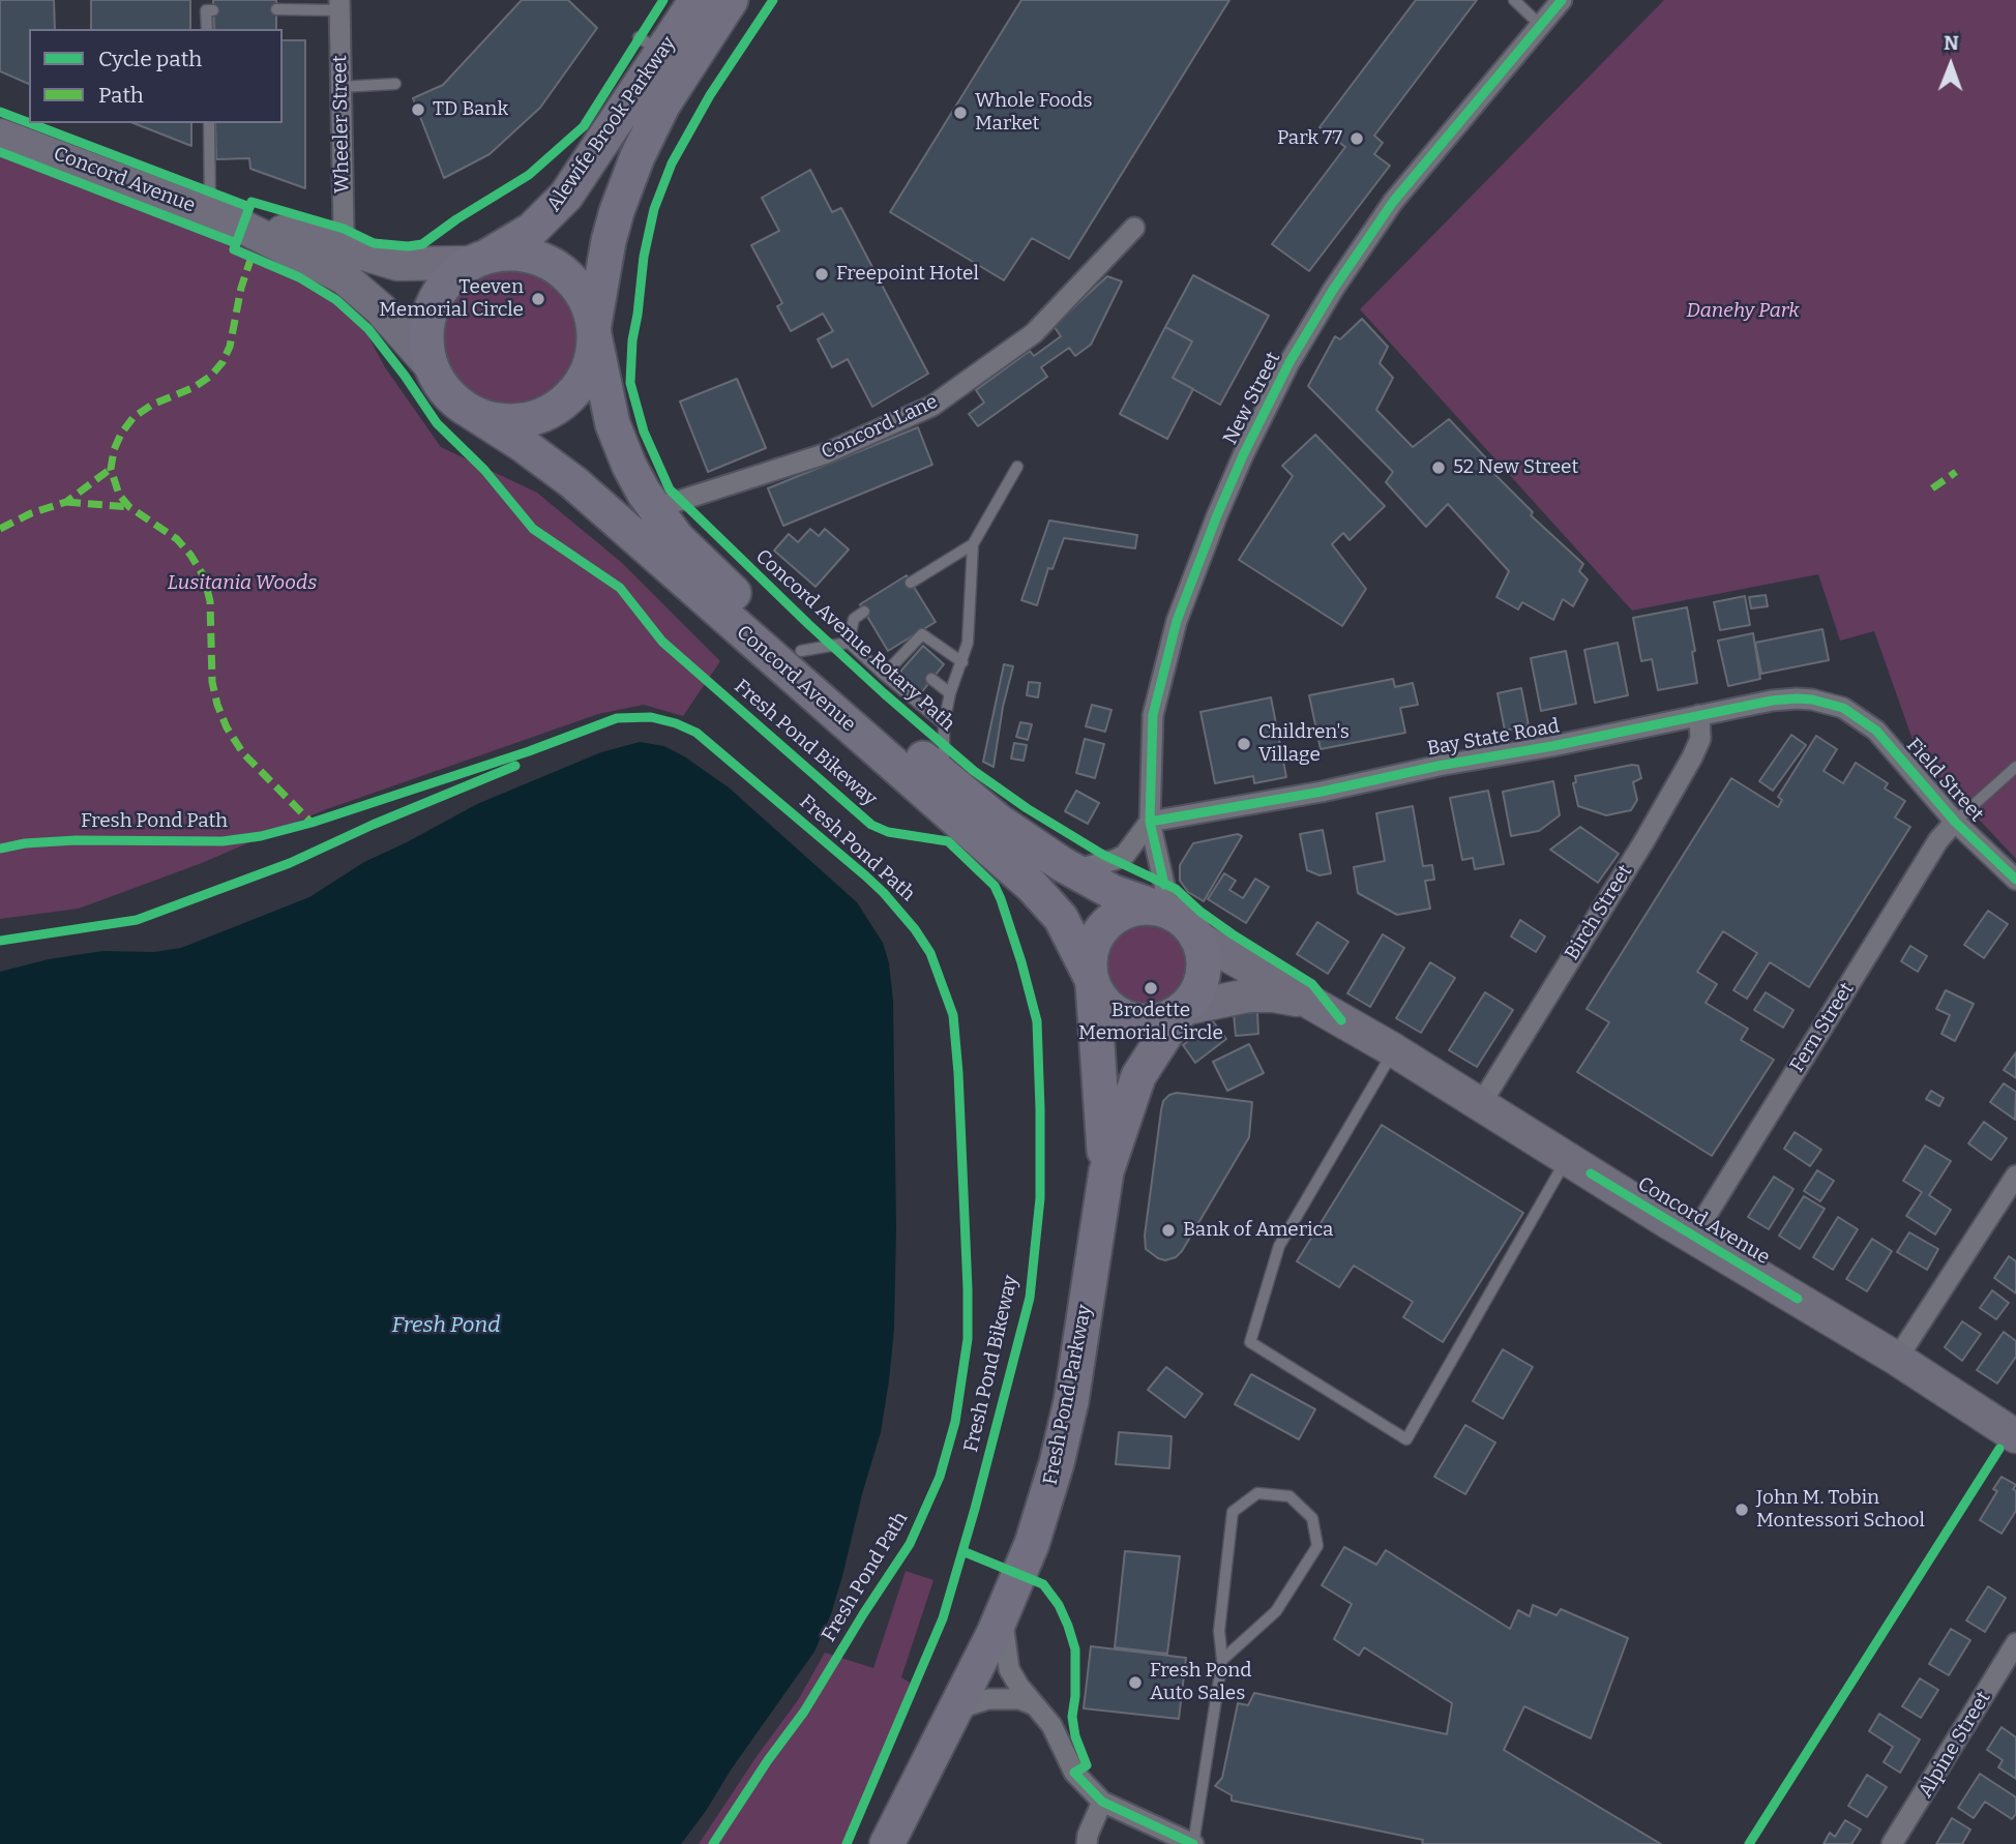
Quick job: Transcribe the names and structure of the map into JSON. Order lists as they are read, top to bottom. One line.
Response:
{"streets":{"highway":["Alewife Brook Parkway","Concord Avenue","Fresh Pond Parkway"],"street":["Wheeler Street","New Street","Concord Lane","Bay State Road","Field Street","Birch Street","Fern Street","Alpine Street"],"cycle path":["Concord Avenue Rotary Path","Fresh Pond Bikeway","Fresh Pond Path"]},"crossings":[["Wheeler Street","Concord Avenue"],["Alewife Brook Parkway","Concord Avenue"],["Concord Avenue","New Street"],["Concord Avenue","Concord Lane"],["Concord Avenue","Birch Street"],["Concord Avenue","Fern Street"],["Concord Avenue","Fresh Pond Parkway"],["New Street","Bay State Road"],["New Street","Fresh Pond Parkway"],["Bay State Road","Field Street"],["Bay State Road","Birch Street"],["Field Street","Fern Street"]],"water":["Fresh Pond"],"parks":["Danehy Park","Lusitania Woods"],"places":["TD Bank","Whole Foods Market","Park 77","Freepoint Hotel","Teeven Memorial Circle","52 New Street","Children's Village","Brodette Memorial Circle","Bank of America","John M. Tobin Montessori School","Fresh Pond Auto Sales"],"legend":["Cycle path","Path"],"north":"top"}
